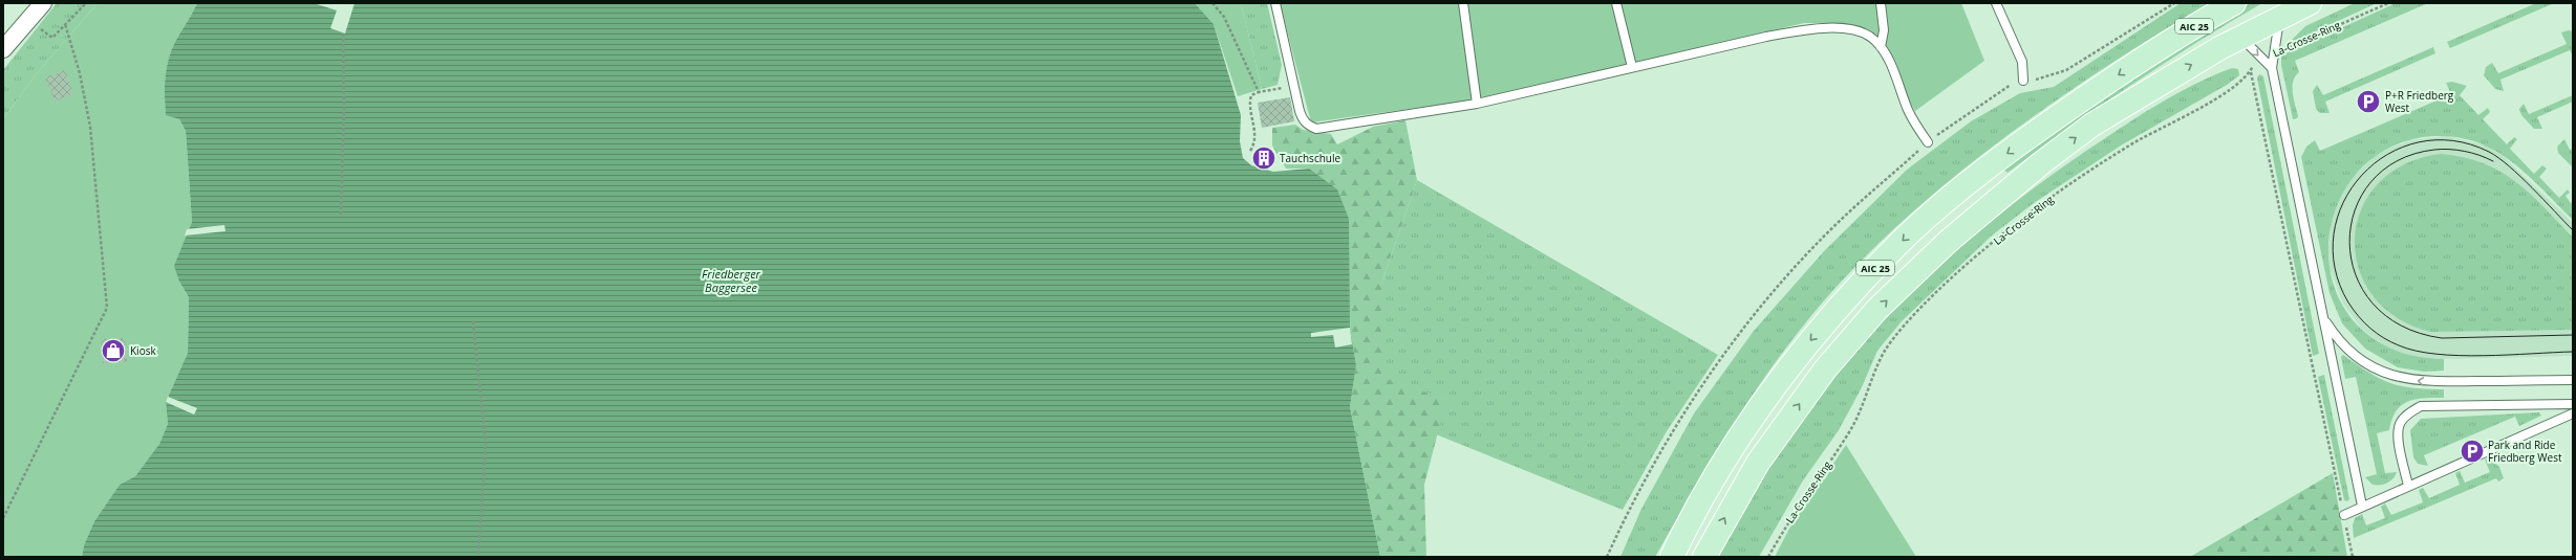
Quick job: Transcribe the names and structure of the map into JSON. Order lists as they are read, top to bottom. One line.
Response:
{"streets":{"main road":["AIC 25"],"path":["La-Crosse-Ring"]},"water":["Friedberger Baggersee"],"places":{"parking":["P+R Friedberg West","Park and Ride Friedberg West"],"building":["Tauchschule"],"shop":["Kiosk"]}}
